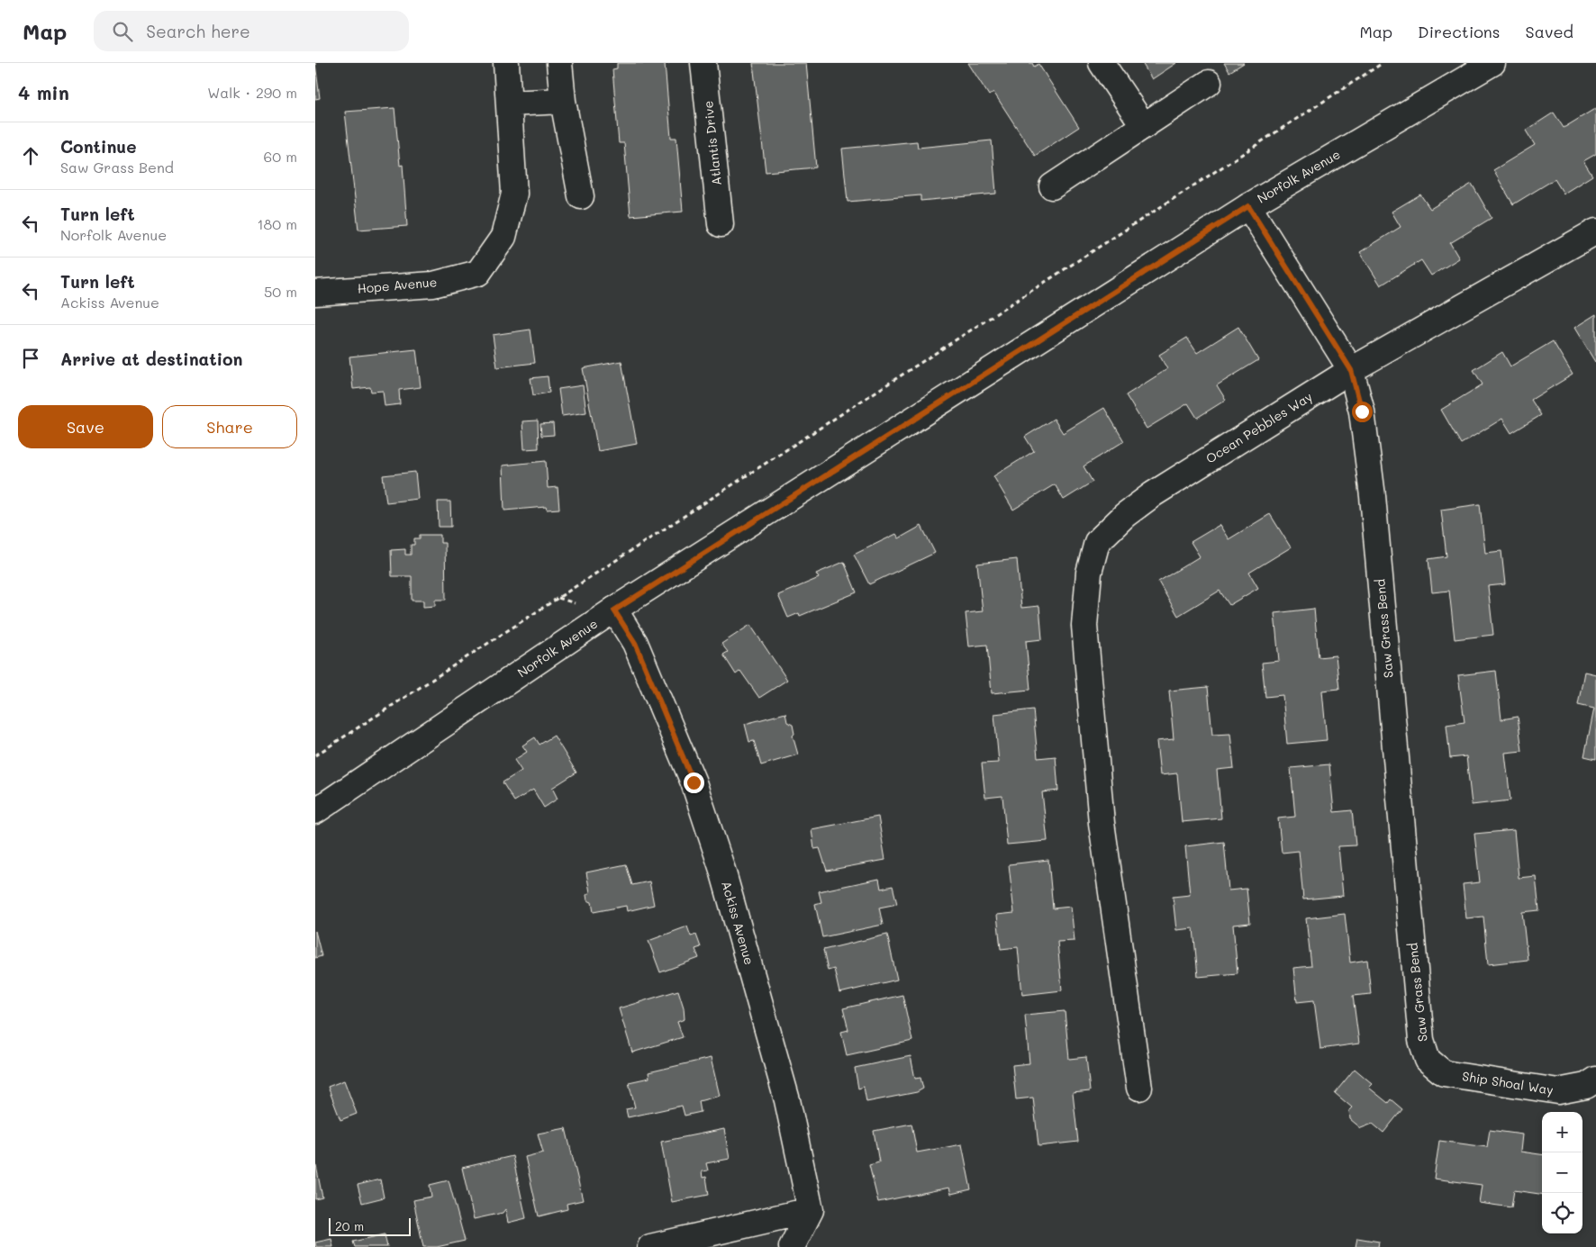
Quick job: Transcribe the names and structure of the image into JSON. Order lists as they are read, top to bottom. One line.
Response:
{"streets":{"street":["Atlantis Drive","Norfolk Avenue","Hope Avenue","Ocean Pebbles Way","Saw Grass Bend","Ackiss Avenue","Ship Shoal Way"]},"crossings":[["Norfolk Avenue","Saw Grass Bend"],["Norfolk Avenue","Ackiss Avenue"],["Ocean Pebbles Way","Saw Grass Bend"],["Saw Grass Bend","Ship Shoal Way"]],"scale_bar":"20 m","page":{"header":"Map","search":"Search here","nav":["Map","Directions","Saved"],"heading":["4 min","Walk · 290 m"],"list":[["Continue","Saw Grass Bend","60 m"],["Turn left","Norfolk Avenue","180 m"],["Turn left","Ackiss Avenue","50 m"],"Arrive at destination"],"buttons":["Save","Share"],"map_buttons":["+","−"],"scale":"20 m"}}
